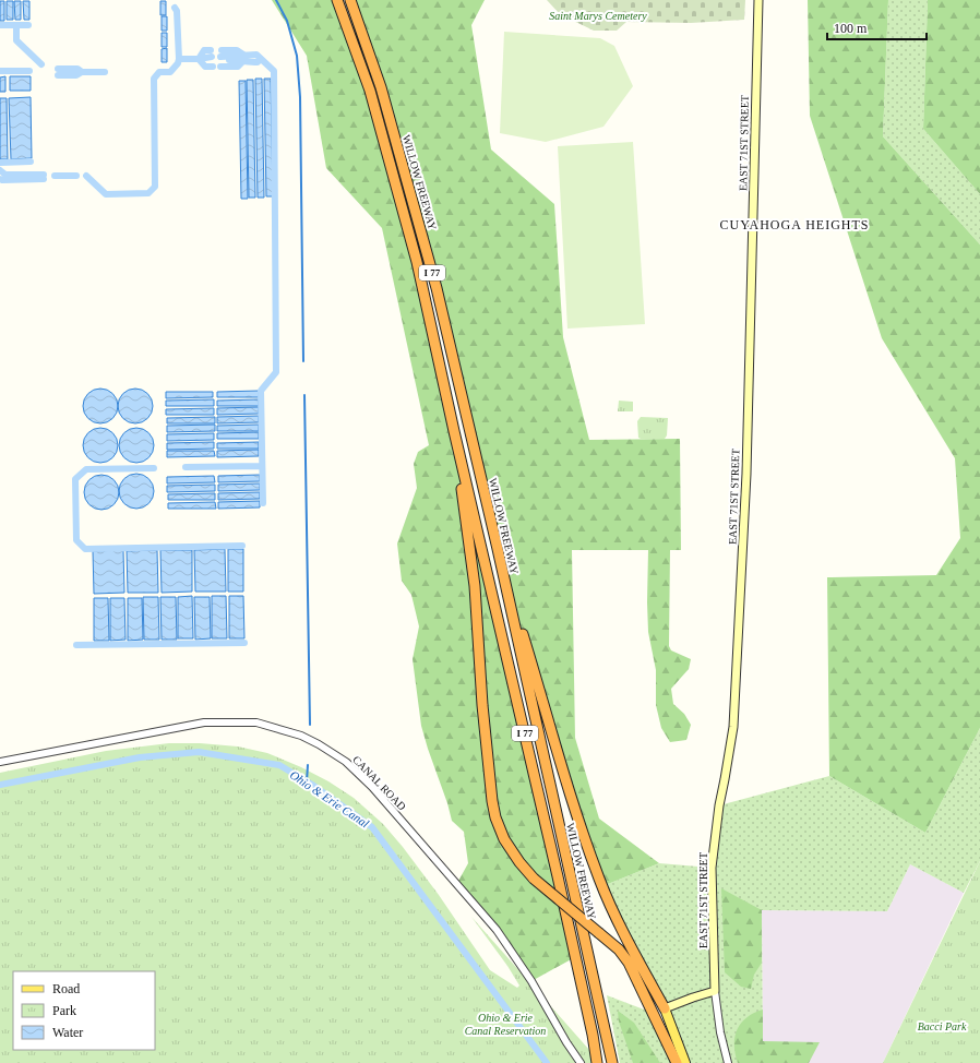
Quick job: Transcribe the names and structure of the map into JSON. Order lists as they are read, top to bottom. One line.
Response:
{"streets":{"highway":["WILLOW FREEWAY","I 77"],"main road":["EAST 71ST STREET"],"street":["CANAL ROAD"]},"districts":["CUYAHOGA HEIGHTS"],"water":["Ohio & Erie Canal"],"parks":["Saint Marys Cemetery","Ohio & Erie Canal Reservation","Bacci Park"],"legend":["Road","Park","Water"],"scale_bar":"100 m"}
